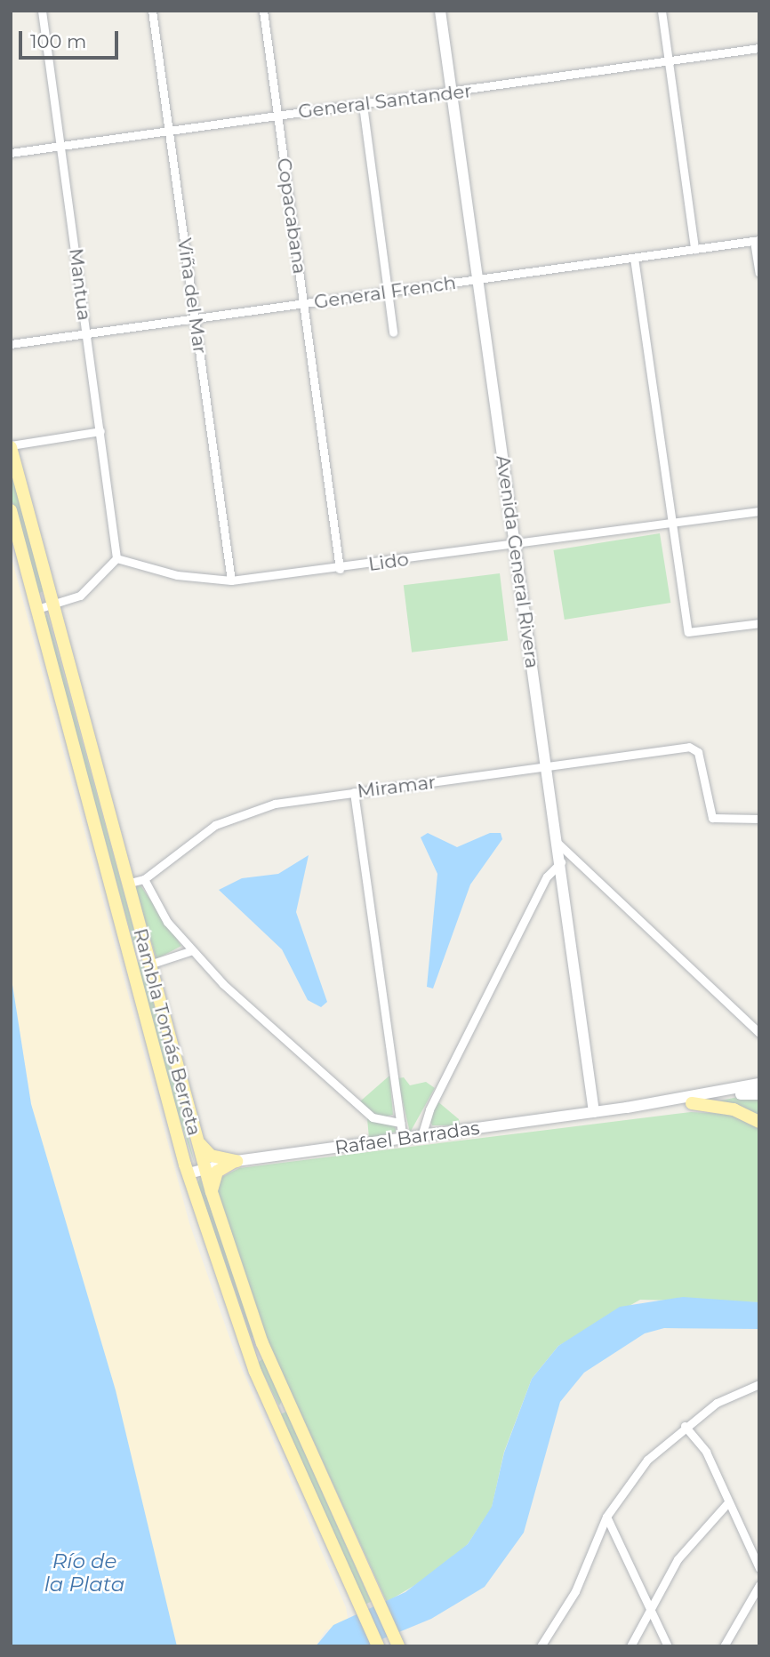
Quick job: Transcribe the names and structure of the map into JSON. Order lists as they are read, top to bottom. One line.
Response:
{"streets":{"main road":["Avenida General Rivera","Rambla Tomás Berreta","Rafael Barradas"],"street":["General Santander","Copacabana","Mantua","General French","Viña del Mar","Lido","Miramar"]},"crossings":[["General Santander","Copacabana"],["General Santander","Mantua"],["General Santander","Viña del Mar"],["General Santander","Avenida General Rivera"],["Copacabana","General French"],["Copacabana","Lido"],["Mantua","General French"],["Mantua","Lido"],["General French","Viña del Mar"],["General French","Avenida General Rivera"],["Viña del Mar","Lido"],["Lido","Avenida General Rivera"],["Avenida General Rivera","Miramar"],["Avenida General Rivera","Rafael Barradas"],["Miramar","Rambla Tomás Berreta"],["Rambla Tomás Berreta","Rafael Barradas"]],"water":["Río de la Plata"],"scale_bar":"100 m"}
